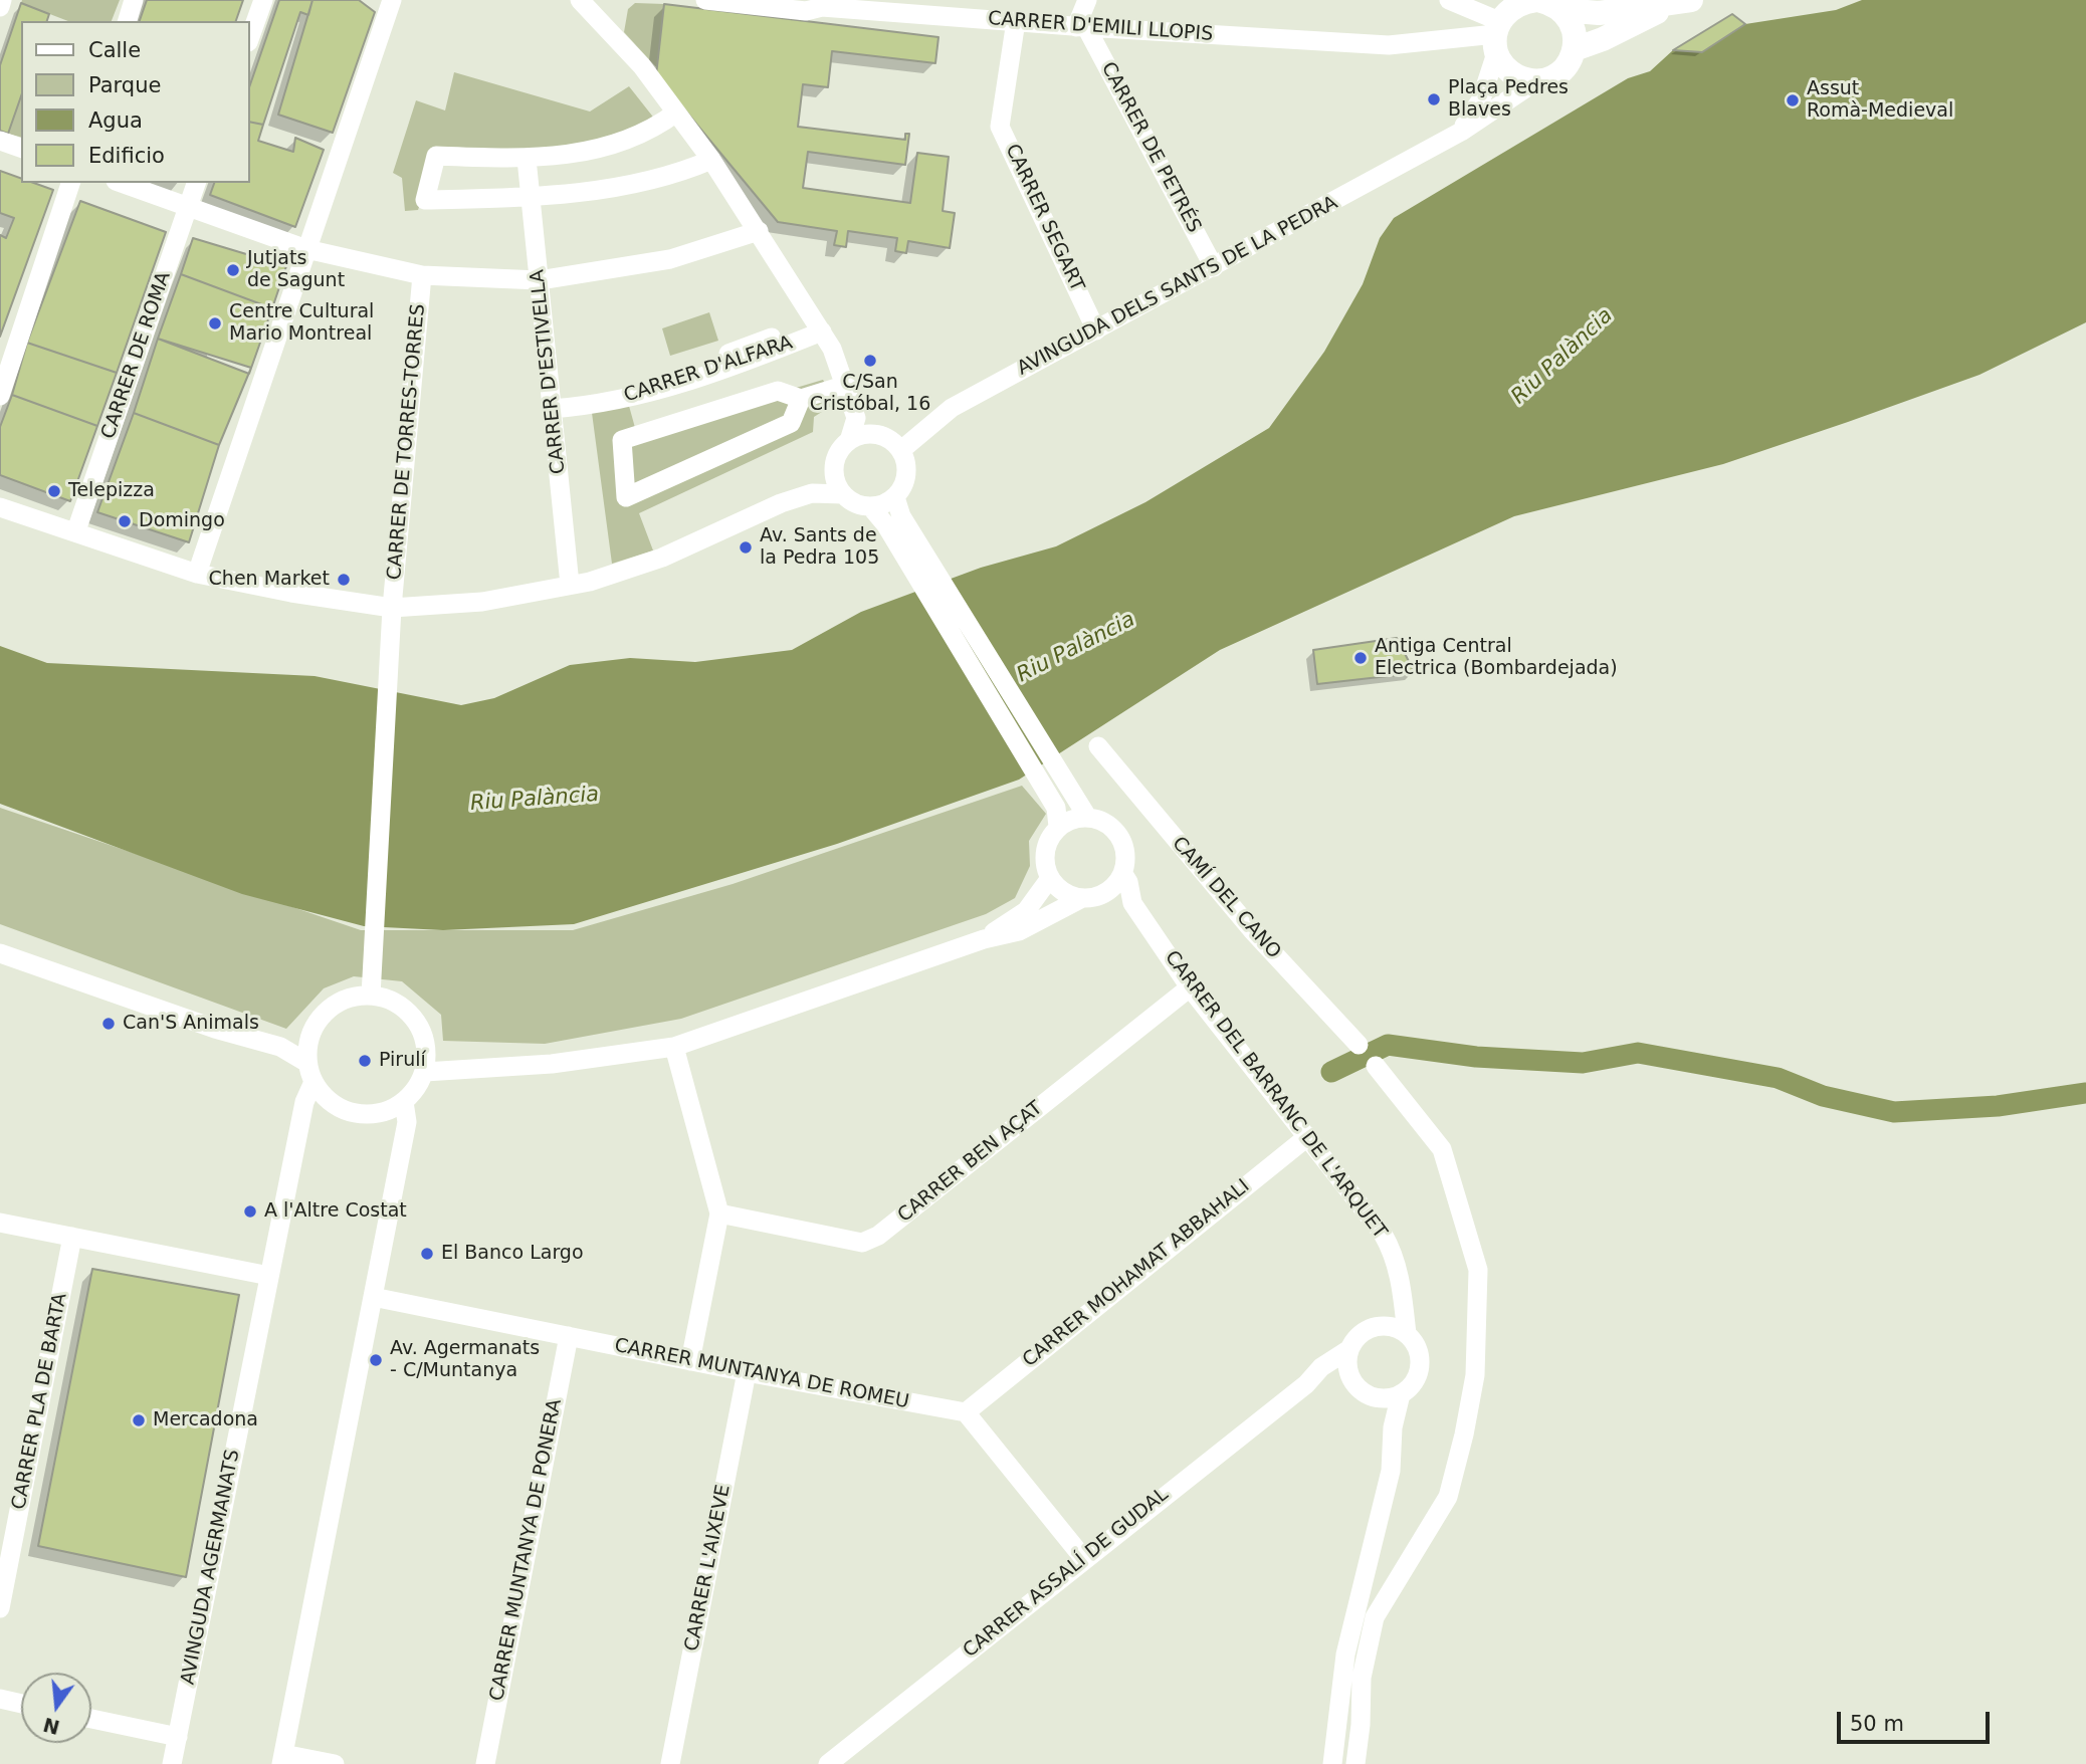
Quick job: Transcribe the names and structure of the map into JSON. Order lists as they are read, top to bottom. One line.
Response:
{"streets":{"street":["CARRER D'EMILI LLOPIS","CARRER DE PETRÉS","CARRER SEGART","AVINGUDA DELS SANTS DE LA PEDRA","CARRER DE ROMA","CARRER D'ALFARA","CARRER D'ESTIVELLA","CARRER DE TORRES-TORRES","CAMÍ DEL CANO","CARRER DEL BARRANC DE L'ARQUET","CARRER BEN AÇAT","CARRER MOHAMAT ABBAHALI","CARRER MUNTANYA DE ROMEU","CARRER PLA DE BARTA","CARRER MUNTANYA DE PONERA","AVINGUDA AGERMANATS","CARRER L'AIXEVE","CARRER ASSALÍ DE GUDAL"]},"crossings":[["CARRER D'EMILI LLOPIS","CARRER DE PETRÉS"],["CARRER D'EMILI LLOPIS","CARRER SEGART"],["CARRER D'EMILI LLOPIS","AVINGUDA DELS SANTS DE LA PEDRA"],["CARRER DE PETRÉS","AVINGUDA DELS SANTS DE LA PEDRA"],["CARRER SEGART","AVINGUDA DELS SANTS DE LA PEDRA"],["CARRER D'ALFARA","CARRER D'ESTIVELLA"],["CARRER DE TORRES-TORRES","AVINGUDA AGERMANATS"],["CARRER DEL BARRANC DE L'ARQUET","CARRER BEN AÇAT"],["CARRER DEL BARRANC DE L'ARQUET","CARRER MOHAMAT ABBAHALI"],["CARRER DEL BARRANC DE L'ARQUET","CARRER ASSALÍ DE GUDAL"],["CARRER MOHAMAT ABBAHALI","CARRER MUNTANYA DE ROMEU"],["CARRER MUNTANYA DE ROMEU","CARRER MUNTANYA DE PONERA"],["CARRER MUNTANYA DE ROMEU","CARRER L'AIXEVE"]],"water":["Riu Palància"],"places":["Plaça Pedres Blaves","Assut Romà-Medieval","Jutjats de Sagunt","Centre Cultural Mario Montreal","C/San Cristóbal, 16","Telepizza","Domingo","Av. Sants de la Pedra 105","Chen Market","Antiga Central Electrica (Bombardejada)","Can'S Animals","Pirulí","A l'Altre Costat","El Banco Largo","Av. Agermanats - C/Muntanya","Mercadona"],"legend":["Calle","Parque","Agua","Edificio"],"scale_bar":"50 m","north":"bottom"}
